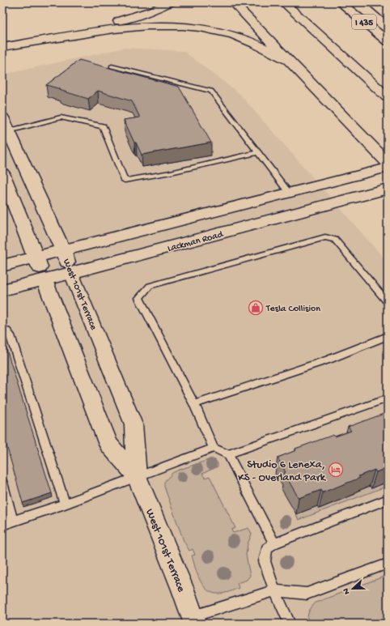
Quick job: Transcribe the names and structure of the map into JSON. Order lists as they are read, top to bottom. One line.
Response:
{"streets":{"main road":["I 435","Lackman Road","West 101st Terrace"]},"crossings":[["Lackman Road","West 101st Terrace"]],"places":{"shop":["Tesla Collision"],"hotel":["Studio 6 Lenexa, KS - Overland Park"]},"north":"left"}
